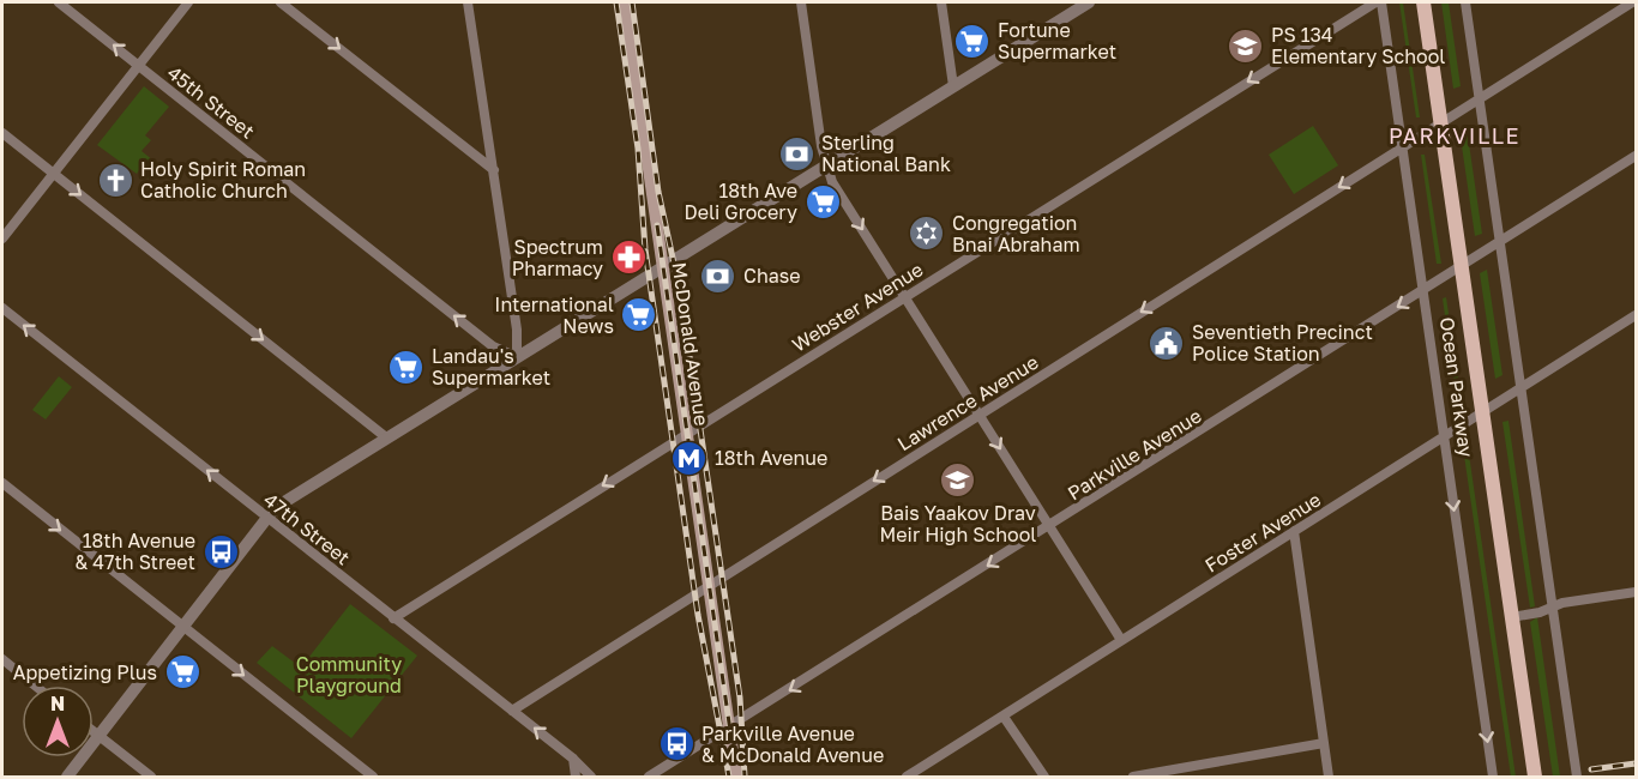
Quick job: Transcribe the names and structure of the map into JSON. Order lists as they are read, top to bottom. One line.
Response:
{"streets":{"main road":["McDonald Avenue","Ocean Parkway"],"street":["45th Street","Webster Avenue","Lawrence Avenue","Parkville Avenue","47th Street","Foster Avenue"]},"crossings":[["Webster Avenue","McDonald Avenue"],["Webster Avenue","47th Street"],["McDonald Avenue","Lawrence Avenue"],["McDonald Avenue","Parkville Avenue"],["Ocean Parkway","Lawrence Avenue"],["Ocean Parkway","Parkville Avenue"],["Ocean Parkway","Foster Avenue"],["Lawrence Avenue","47th Street"]],"one_way":["45th Street","Webster Avenue","Lawrence Avenue","Parkville Avenue","47th Street"],"districts":["PARKVILLE"],"parks":["Community Playground"],"places":{"supermarket":["Fortune Supermarket","18th Ave Deli Grocery","International News","Landau's Supermarket","Appetizing Plus"],"school or university":["PS 134 Elementary School","Bais Yaakov Drav Meir High School"],"bank":["Sterling National Bank","Chase"],"church":["Holy Spirit Roman Catholic Church"],"synagogue":["Congregation Bnai Abraham"],"pharmacy":["Spectrum Pharmacy"],"public building":["Seventieth Precinct Police Station"],"metro station":["18th Avenue"],"bus stop":["18th Avenue & 47th Street","Parkville Avenue & McDonald Avenue"]},"north":"top"}
